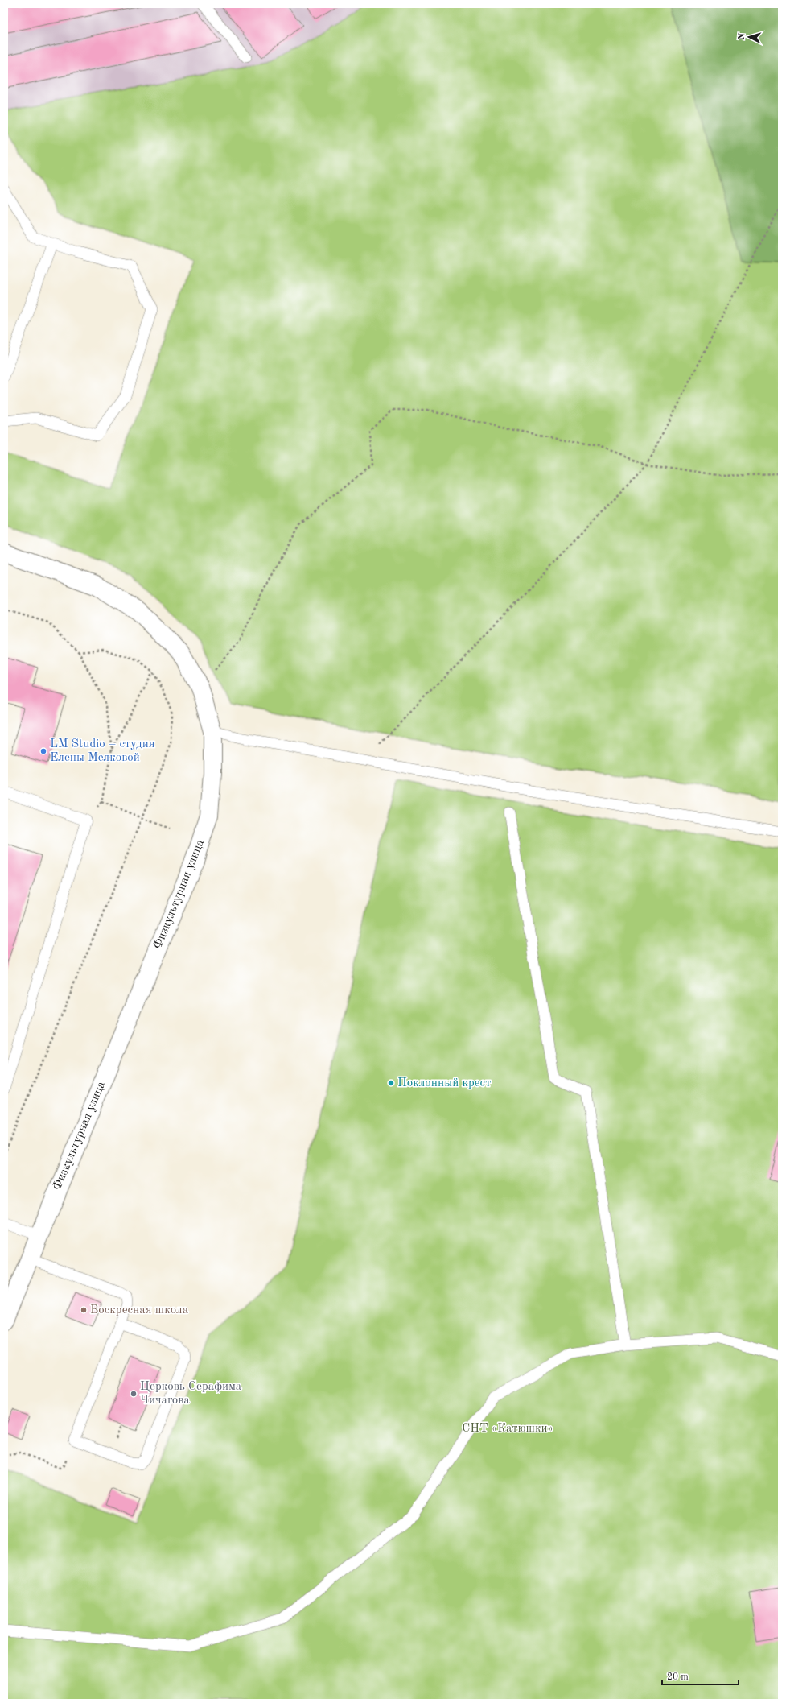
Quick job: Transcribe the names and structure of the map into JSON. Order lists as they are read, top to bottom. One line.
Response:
{"streets":{"street":["Физкультурная улица"]},"parks":["СНТ «Катюшки»"],"places":["LM Studio – студия Елены Мелковой","Поклонный крест","Воскресная школа","Церковь Серафима Чичагова"],"scale_bar":"20 m","north":"left"}
